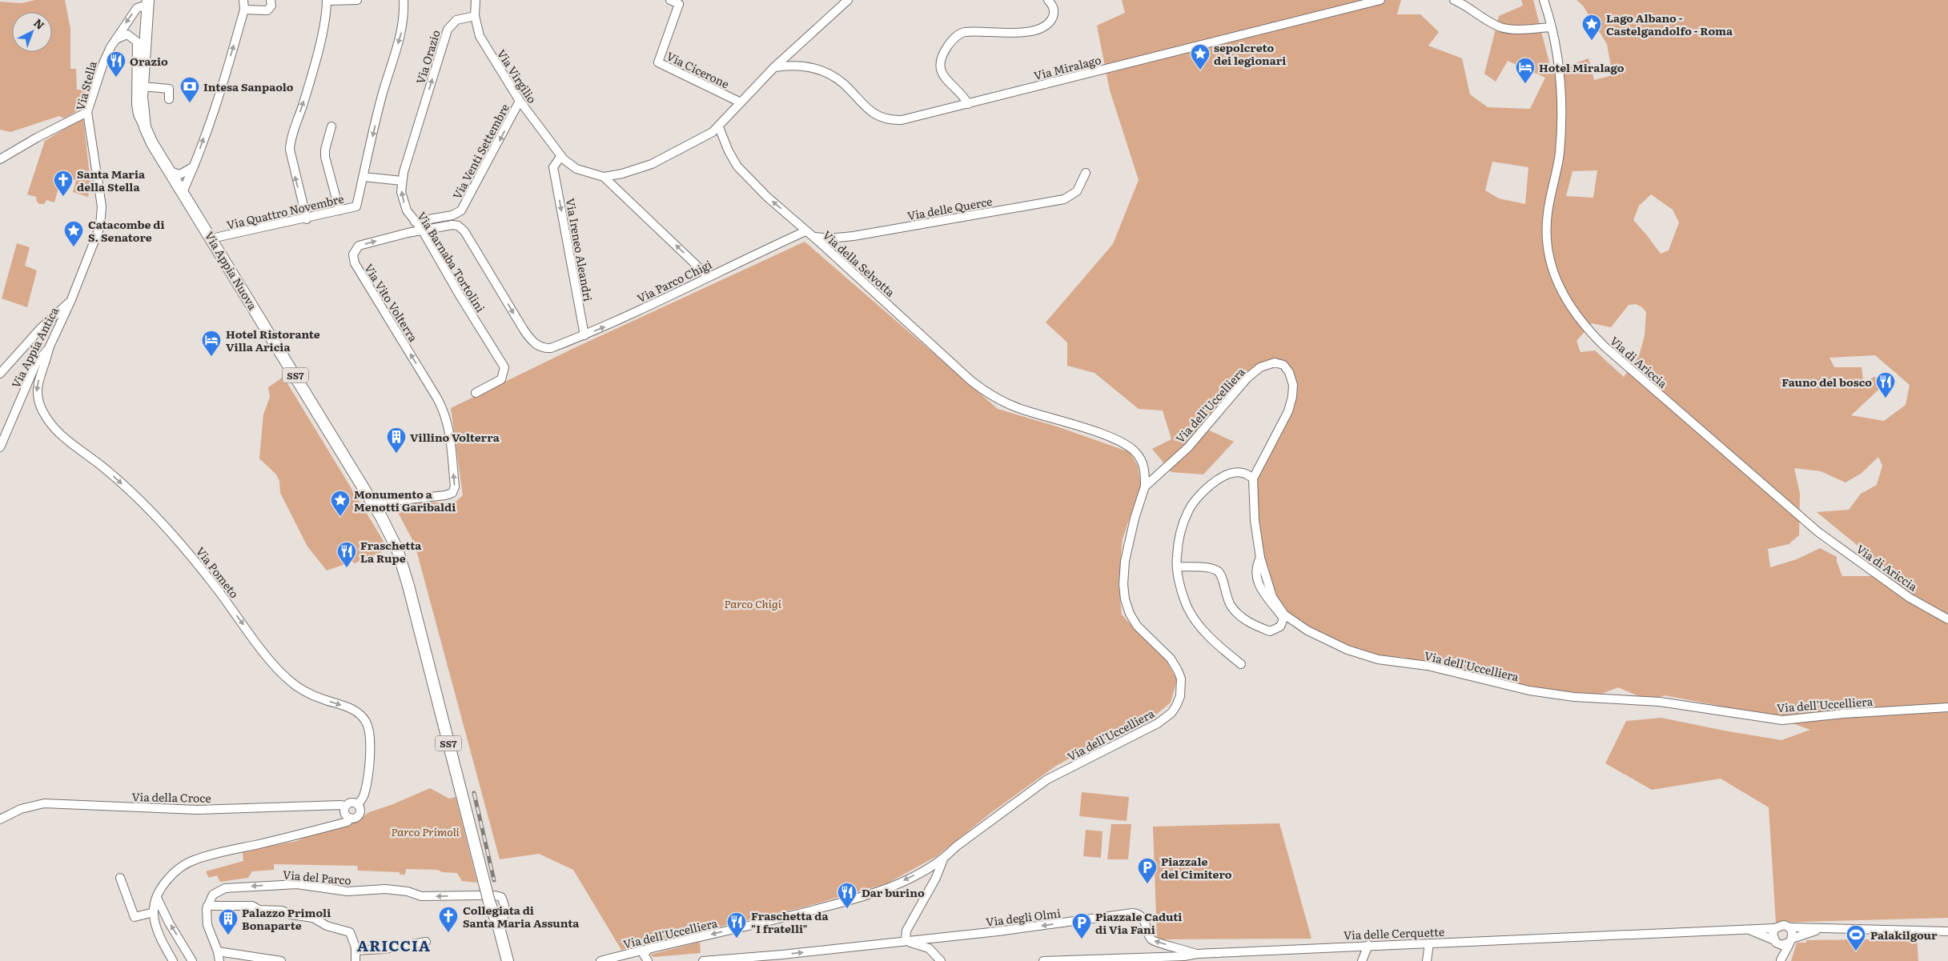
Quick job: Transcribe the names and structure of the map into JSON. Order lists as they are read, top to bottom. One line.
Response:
{"streets":{"main road":["Via Appia Nuova","SS7"],"street":["Via Orazio","Via Miralago","Via Cicerone","Via Virgilio","Via Stella","Via Venti Settembre","Via delle Querce","Via Quattro Novembre","Via Ireneo Aleandri","Via Barnaba Tortolini","Via della Selvotta","Via Parco Chigi","Via Vito Volterra","Via Appia Antica","Via di Ariccia","Via dell'Uccelliera","Via Pometo","Via della Croce","Via del Parco","Via degli Olmi","Via delle Cerquette"]},"crossings":[["Via Orazio","Via Virgilio"],["Via Orazio","Via Barnaba Tortolini"],["Via Virgilio","Via Venti Settembre"],["Via Virgilio","Via Ireneo Aleandri"],["Via Virgilio","Via della Selvotta"],["Via Stella","Via Appia Nuova"],["Via Stella","Via Appia Antica"],["Via Venti Settembre","Via Barnaba Tortolini"],["Via delle Querce","Via della Selvotta"],["Via delle Querce","Via Parco Chigi"],["Via Quattro Novembre","Via Appia Nuova"],["Via Ireneo Aleandri","Via Parco Chigi"],["Via Barnaba Tortolini","Via Vito Volterra"],["Via della Selvotta","Via Parco Chigi"],["Via della Selvotta","Via dell'Uccelliera"],["Via Appia Nuova","Via Vito Volterra"],["Via Appia Nuova","SS7"],["Via Appia Nuova","Via del Parco"],["Via Parco Chigi","Via Vito Volterra"],["Via Appia Antica","Via Pometo"],["SS7","Via del Parco"],["Via Pometo","Via della Croce"],["Via degli Olmi","Via delle Cerquette"]],"one_way":["Via Orazio","Via Venti Settembre","Via Quattro Novembre","Via Ireneo Aleandri","Via Parco Chigi","Via Pometo","Via degli Olmi"],"districts":["ARICCIA"],"parks":["Parco Chigi","Parco Primoli"],"places":{"place":["Lago Albano - Castelgandolfo - Roma","sepolcreto dei legionari","Catacombe di S. Senatore","Monumento a Menotti Garibaldi"],"restaurant":["Orazio","Fauno del bosco","Fraschetta La Rupe","Dar burino","Fraschetta da \"I fratelli\""],"hotel":["Hotel Miralago","Hotel Ristorante Villa Aricia"],"bank":["Intesa Sanpaolo"],"church":["Santa Maria della Stella","Collegiata di Santa Maria Assunta"],"building":["Villino Volterra","Palazzo Primoli Bonaparte"],"parking":["Piazzale del Cimitero","Piazzale Caduti di Via Fani"],"sports":["Palakilgour"]},"north":"top right"}
